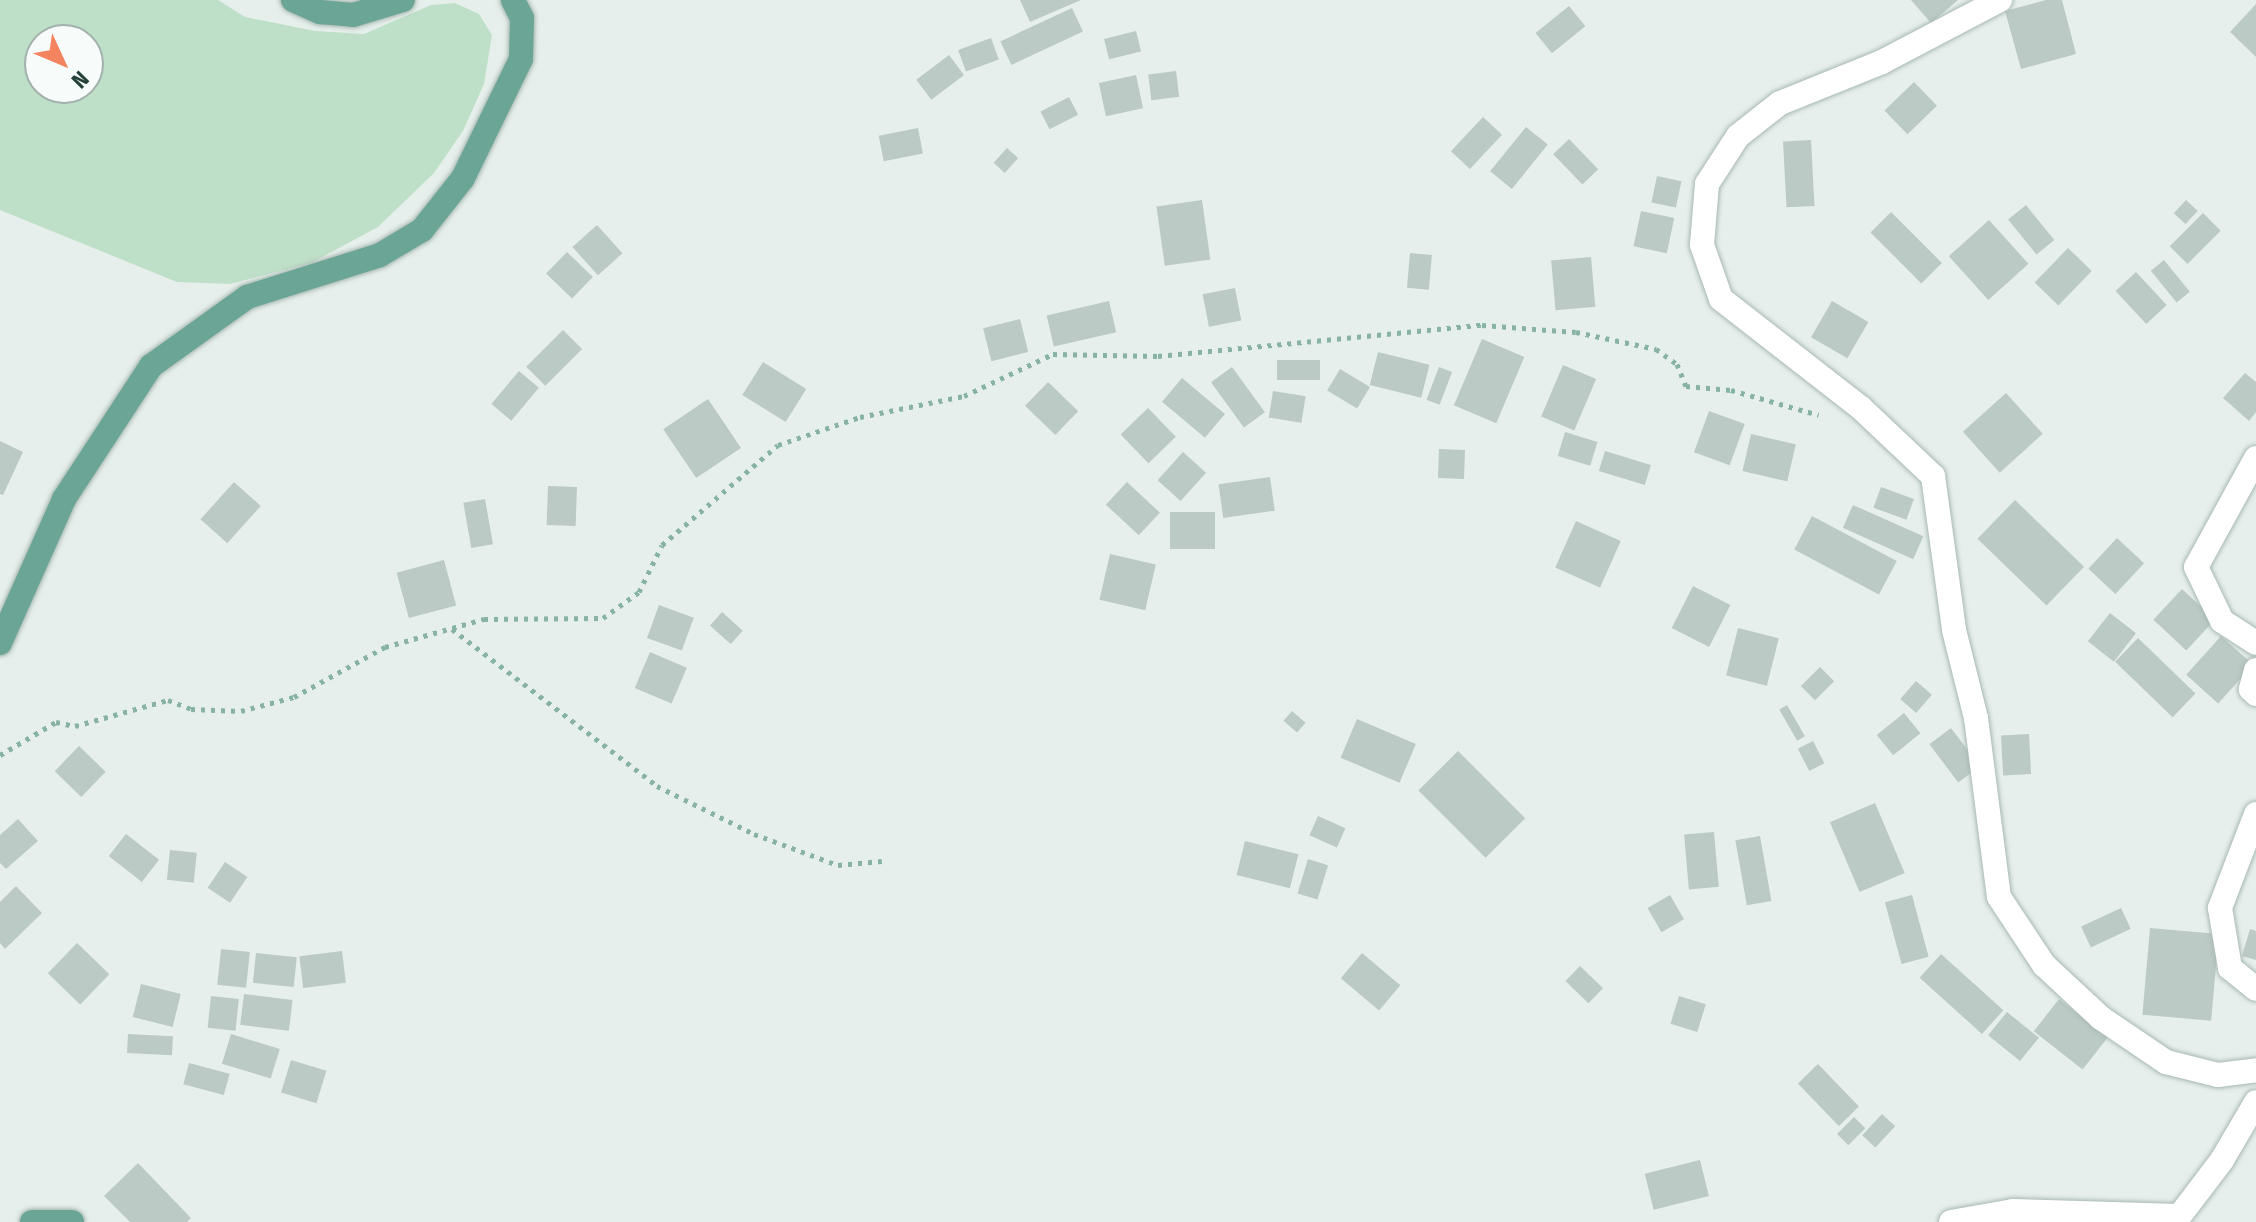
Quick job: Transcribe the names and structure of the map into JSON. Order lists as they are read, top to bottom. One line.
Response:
{"north":"bottom right"}
